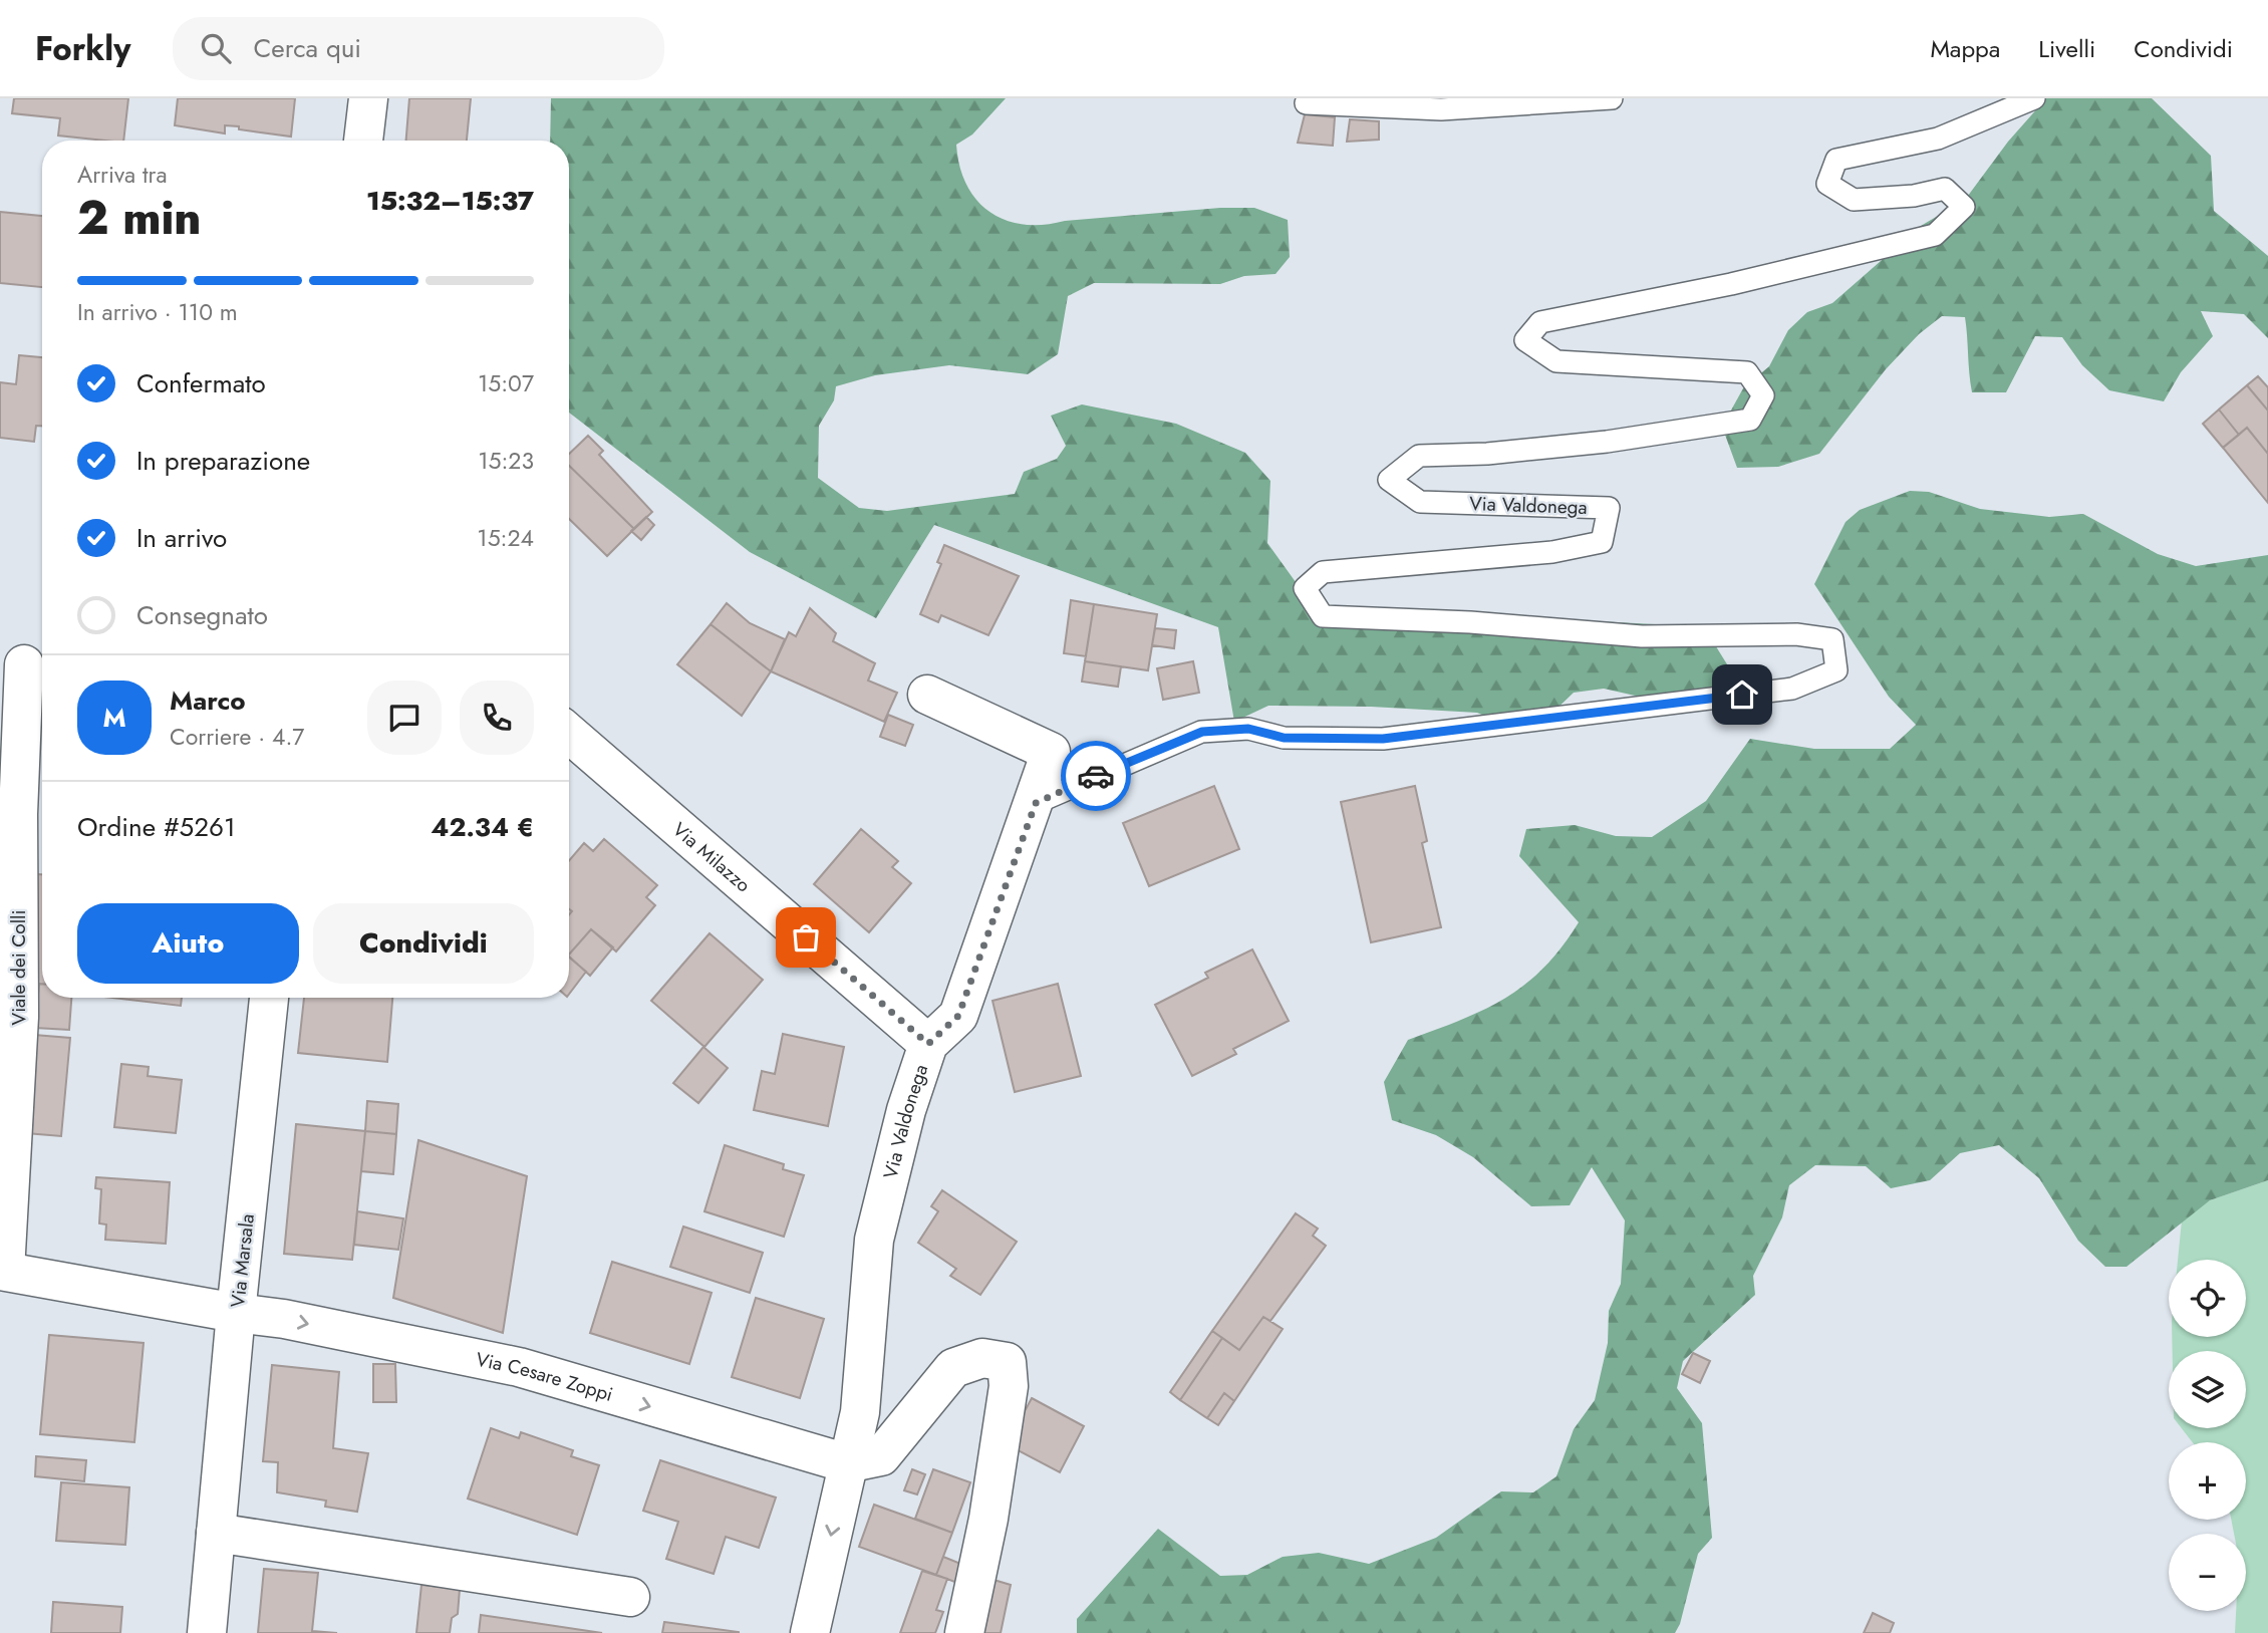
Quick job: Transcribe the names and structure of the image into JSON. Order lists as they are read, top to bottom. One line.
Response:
{"streets":{"street":["Via Valdonega","Via Milazzo","Viale dei Colli","Via Marsala","Via Cesare Zoppi"]},"crossings":[["Via Valdonega","Via Milazzo"],["Via Valdonega","Via Cesare Zoppi"],["Viale dei Colli","Via Marsala"],["Viale dei Colli","Via Cesare Zoppi"],["Via Marsala","Via Cesare Zoppi"]],"page":{"header":"Forkly","search":"Cerca qui","nav":["Mappa","Livelli","Condividi"],"heading":["2 min","Arriva tra","15:32–15:37"],"panel":["Marco","Corriere · 4.7","Ordine #5261","42.34 €"],"bar":"In arrivo · 110 m","list":[["Confermato","15:07"],["In preparazione","15:23"],["In arrivo","15:24"],"Consegnato"],"round":"M","buttons":["Aiuto","Condividi"],"map_buttons":["+","−"]}}
